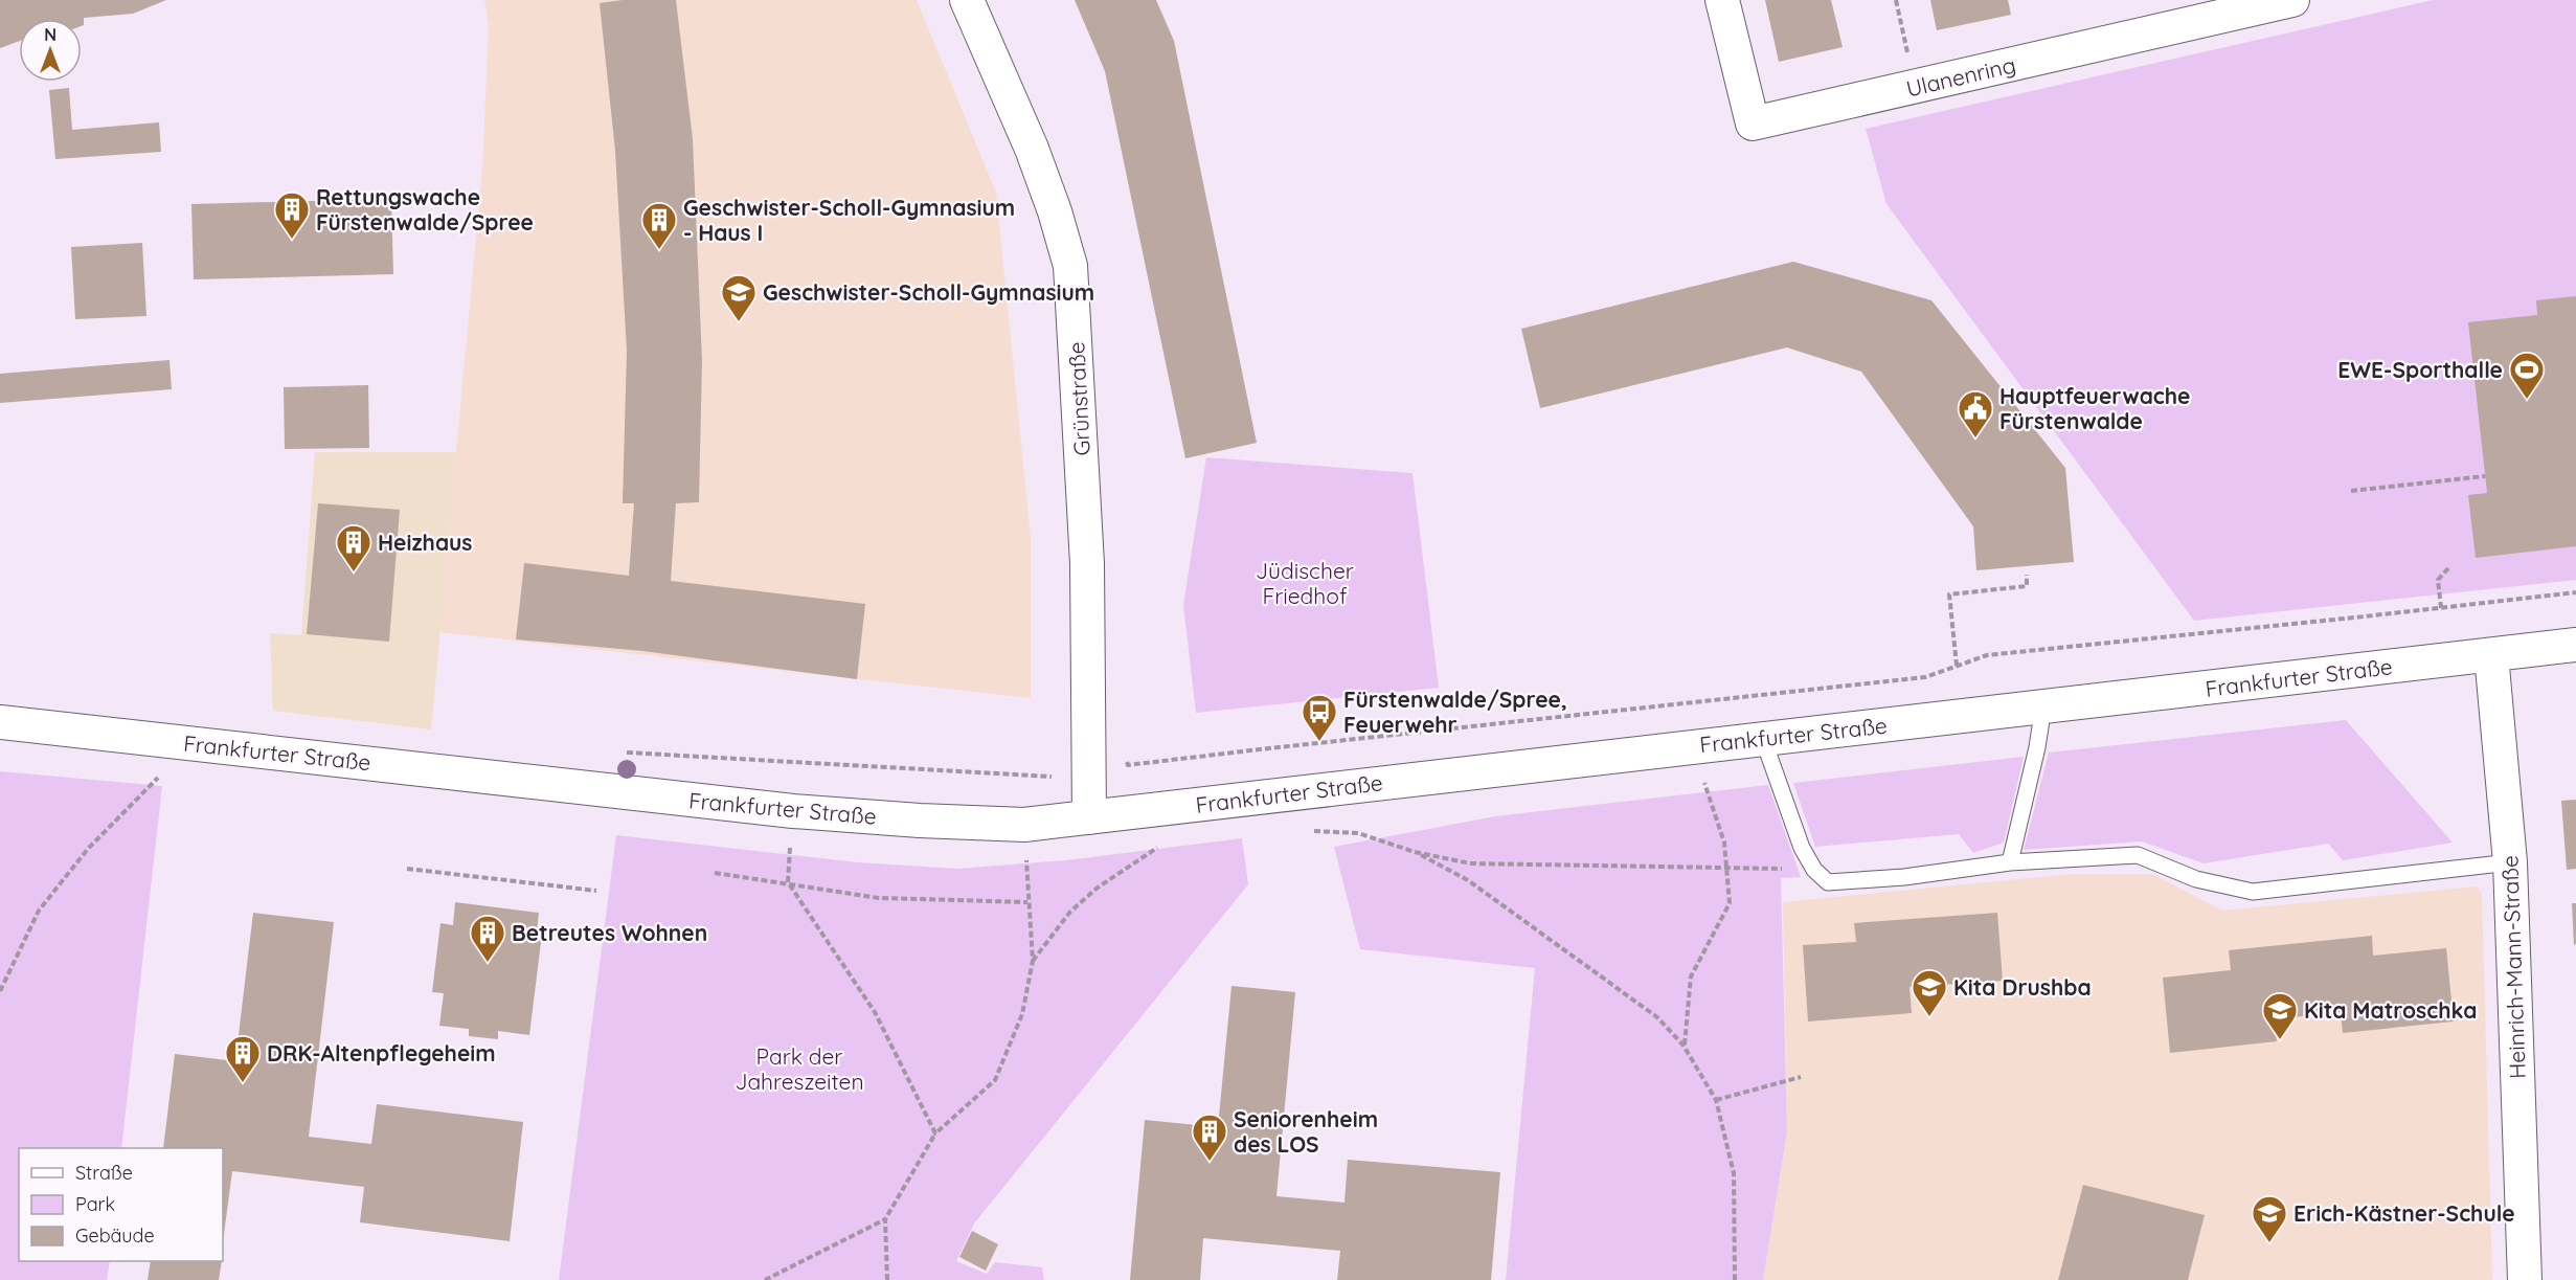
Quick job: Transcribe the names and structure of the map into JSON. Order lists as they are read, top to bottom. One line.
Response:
{"streets":{"street":["Ulanenring","Grünstraße","Frankfurter Straße","Heinrich-Mann-Straße"]},"crossings":[["Grünstraße","Frankfurter Straße"],["Frankfurter Straße","Heinrich-Mann-Straße"]],"parks":["Jüdischer Friedhof","Park der Jahreszeiten"],"places":{"building":["Rettungswache Fürstenwalde/Spree","Geschwister-Scholl-Gymnasium - Haus I","Heizhaus","Betreutes Wohnen","DRK-Altenpflegeheim","Seniorenheim des LOS"],"school or university":["Geschwister-Scholl-Gymnasium","Kita Drushba","Kita Matroschka","Erich-Kästner-Schule"],"sports":["EWE-Sporthalle"],"public building":["Hauptfeuerwache Fürstenwalde"],"bus stop":["Fürstenwalde/Spree, Feuerwehr"]},"legend":["Straße","Park","Gebäude"],"north":"top"}
